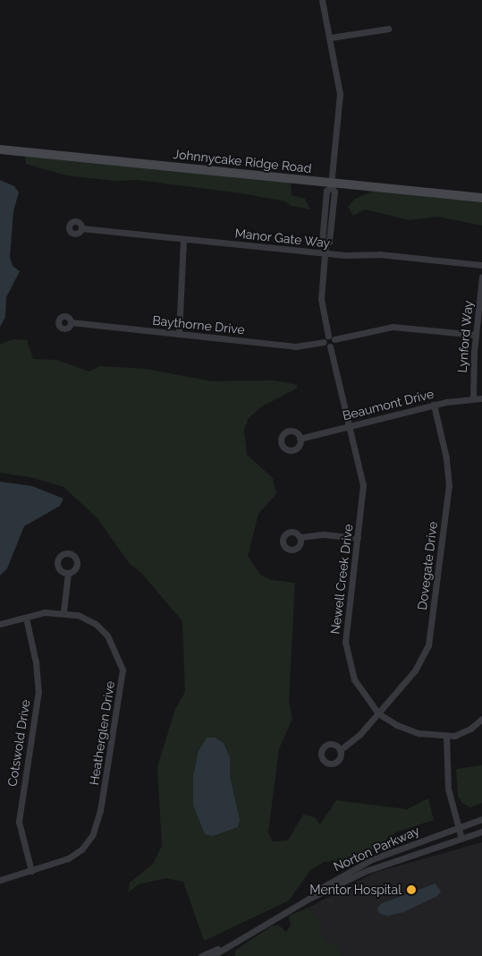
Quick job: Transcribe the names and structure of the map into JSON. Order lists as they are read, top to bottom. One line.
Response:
{"streets":{"main road":["Johnnycake Ridge Road"],"street":["Manor Gate Way","Baythorne Drive","Lynford Way","Beaumont Drive","Dovegate Drive","Newell Creek Drive","Heatherglen Drive","Cotswold Drive","Norton Parkway"]},"crossings":[["Lynford Way","Beaumont Drive"],["Beaumont Drive","Dovegate Drive"],["Beaumont Drive","Newell Creek Drive"],["Dovegate Drive","Newell Creek Drive"],["Heatherglen Drive","Cotswold Drive"]],"places":["Mentor Hospital"]}
